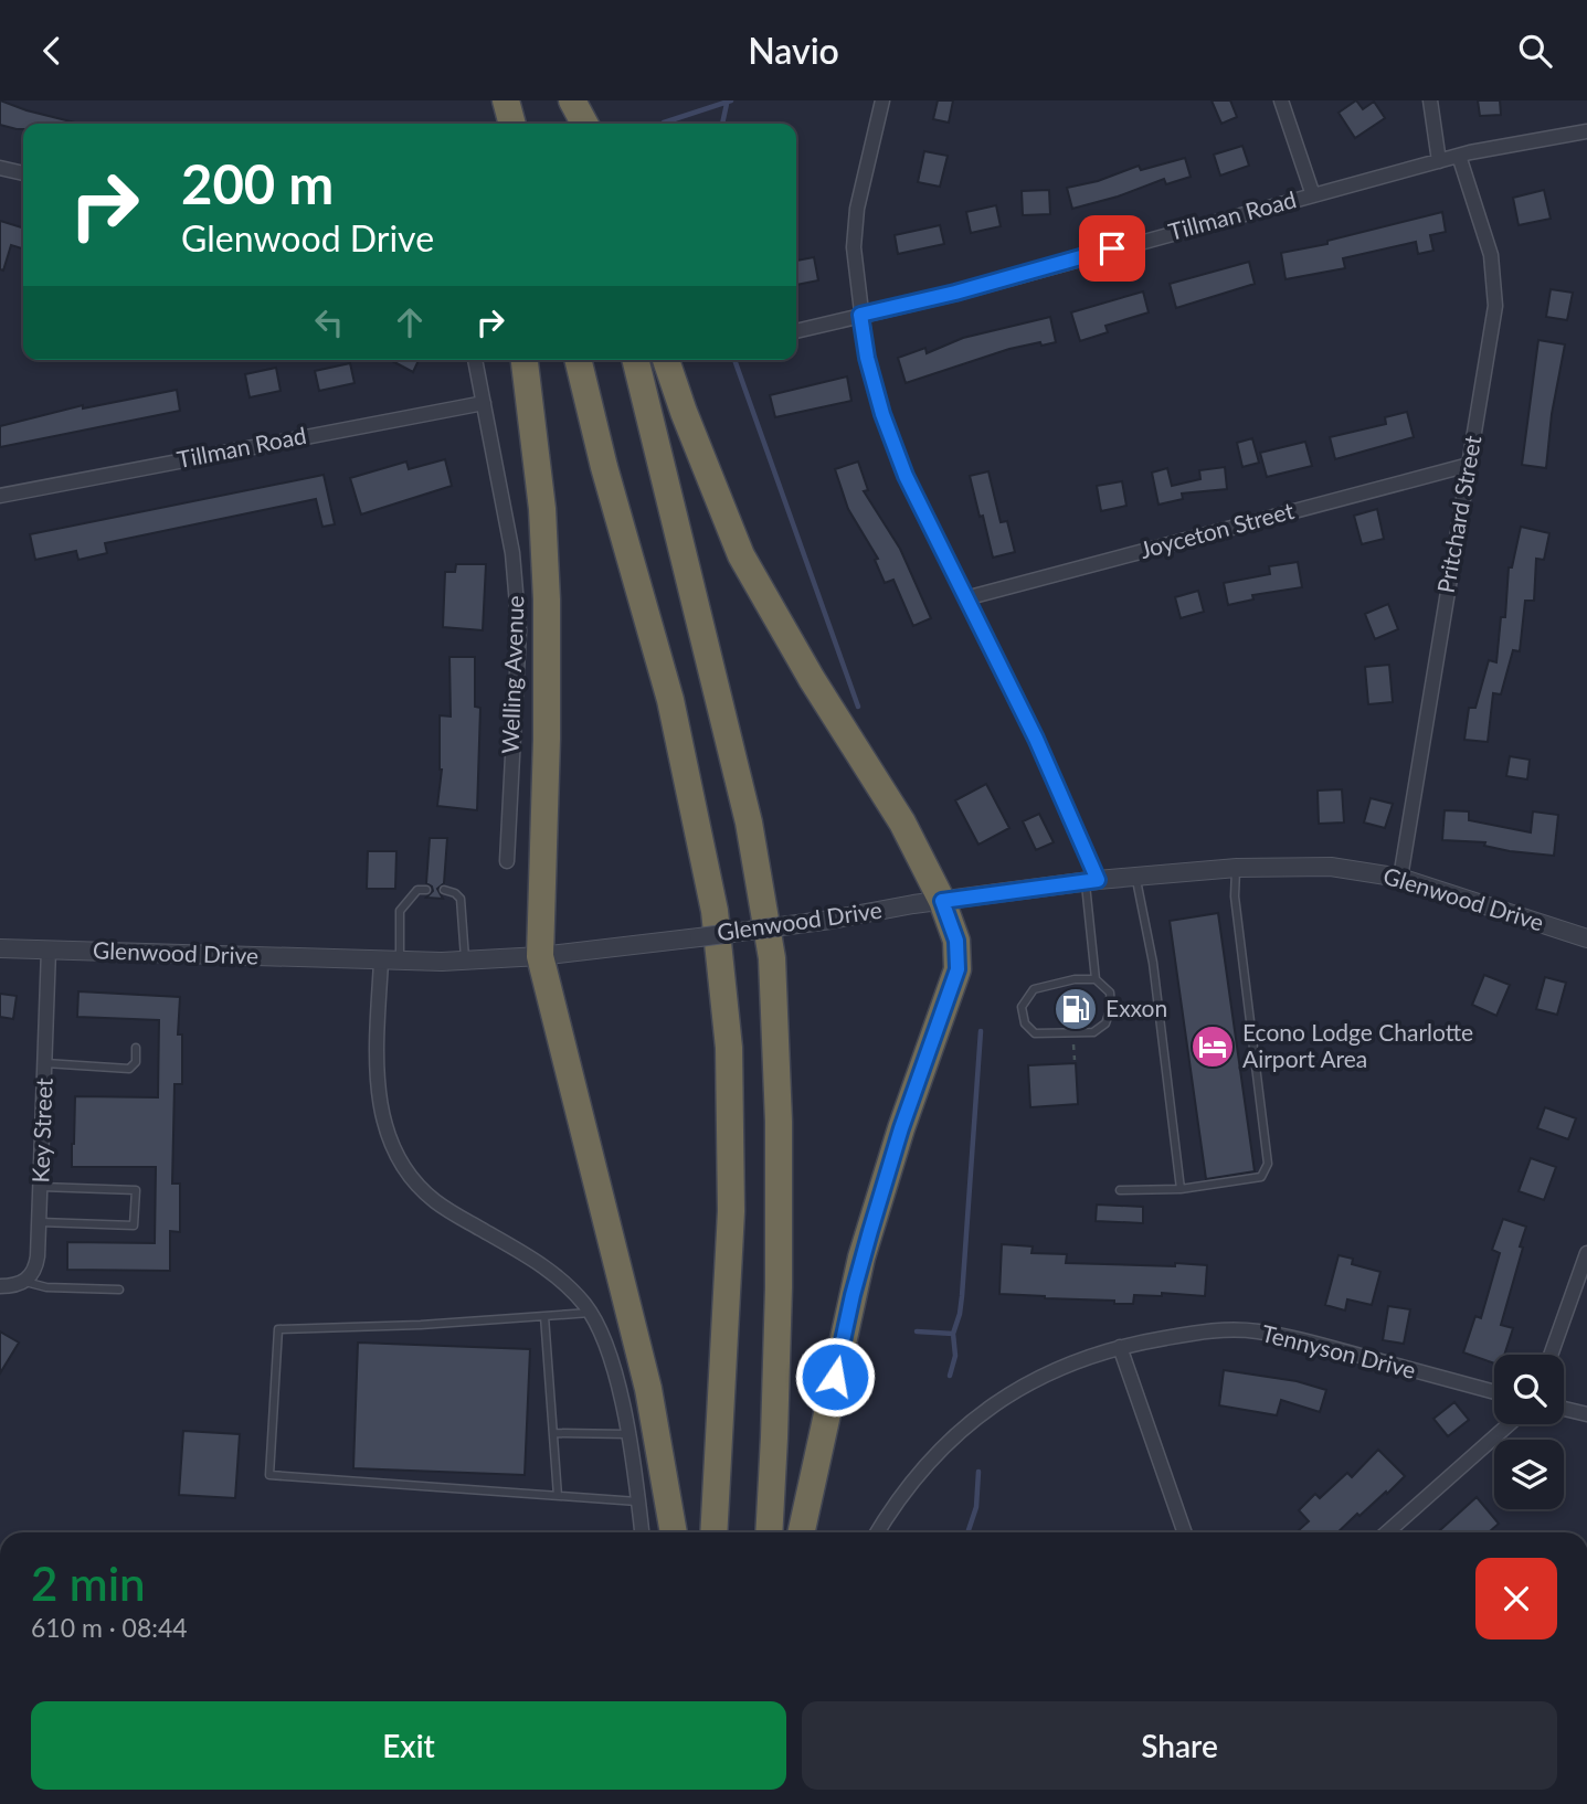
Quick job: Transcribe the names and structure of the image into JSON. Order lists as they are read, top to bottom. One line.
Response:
{"streets":{"street":["Tillman Road","Pritchard Street","Joyceton Street","Welling Avenue","Glenwood Drive","Key Street","Tennyson Drive"]},"crossings":[["Tillman Road","Pritchard Street"],["Tillman Road","Welling Avenue"],["Pritchard Street","Joyceton Street"],["Pritchard Street","Glenwood Drive"],["Glenwood Drive","Key Street"]],"places":{"fuel station":["Exxon"],"hotel":["Econo Lodge Charlotte Airport Area"]},"page":{"header":"Navio","turn":["200 m","Glenwood Drive"],"heading":["2 min","610 m · 08:44"],"buttons":["Exit","Share"]}}
